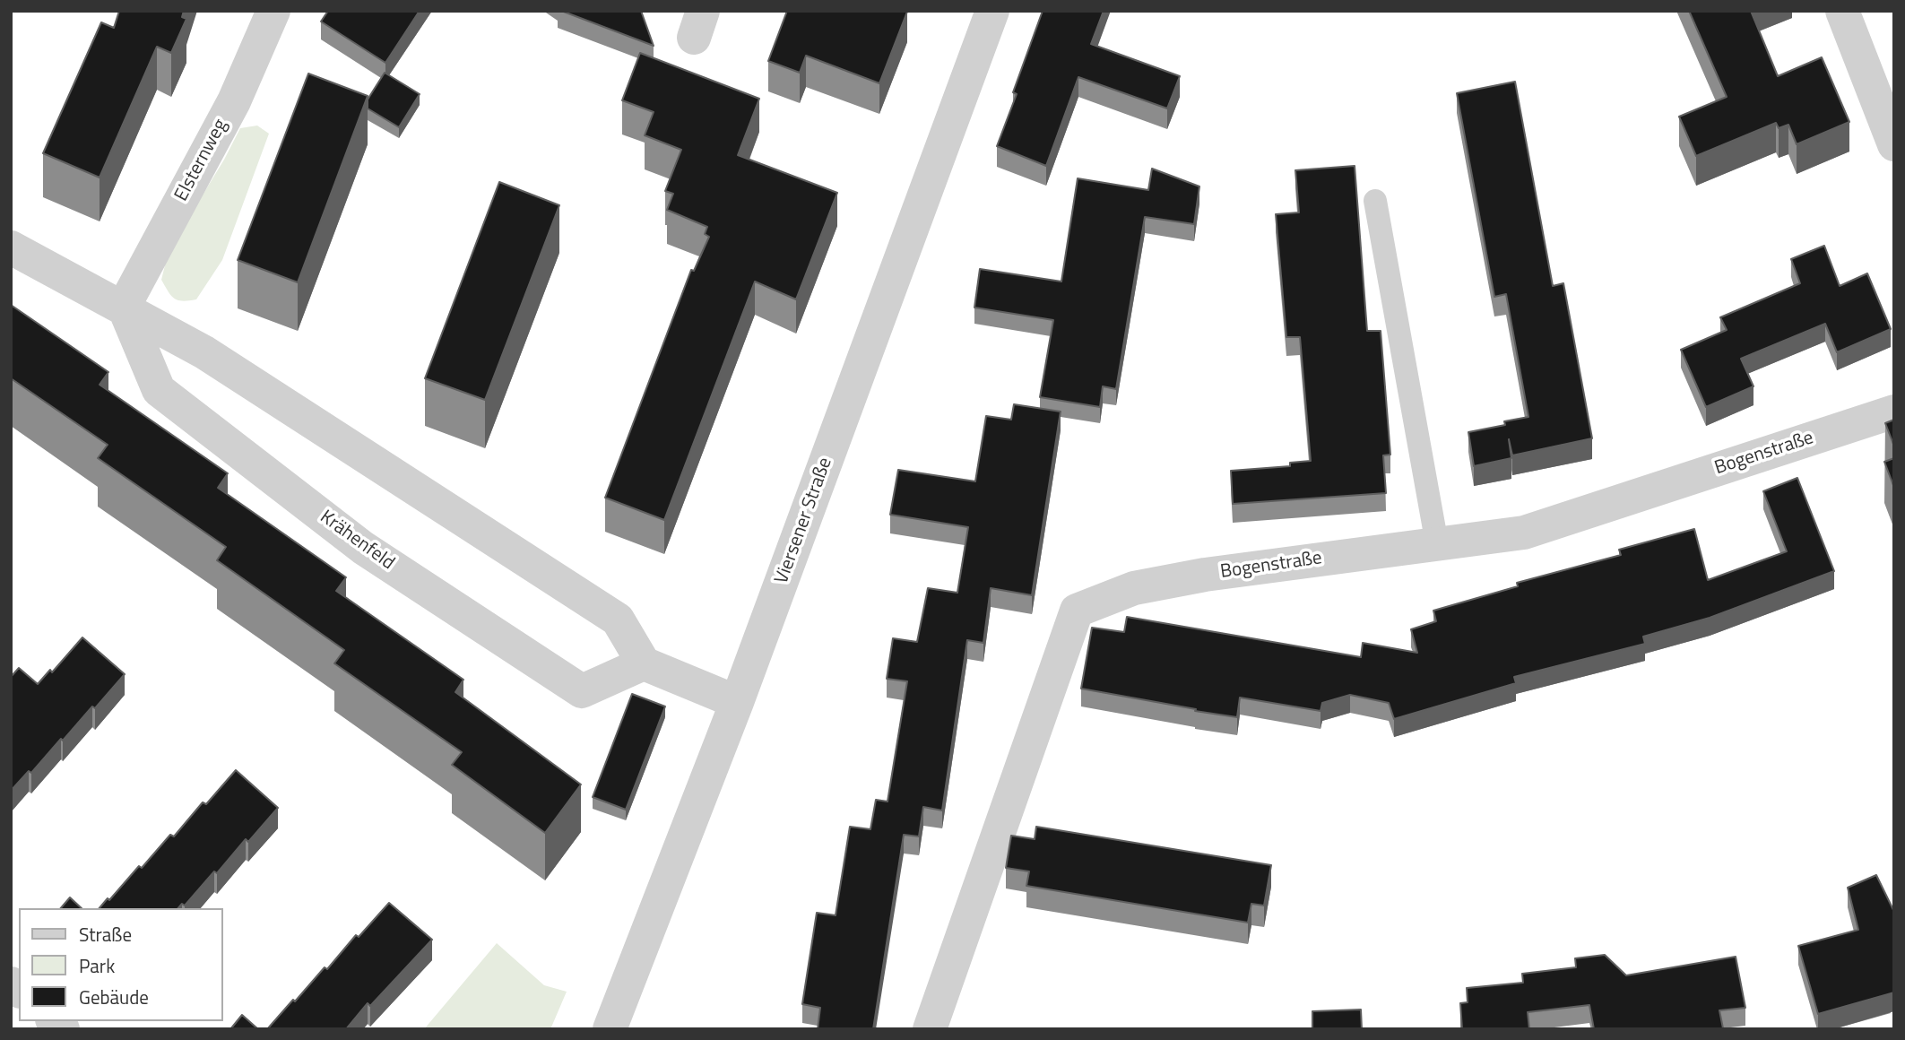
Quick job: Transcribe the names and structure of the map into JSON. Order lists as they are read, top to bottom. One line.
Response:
{"streets":{"street":["Elsternweg","Bogenstraße","Viersener Straße","Krähenfeld"]},"crossings":[["Elsternweg","Krähenfeld"]],"legend":["Straße","Park","Gebäude"]}
